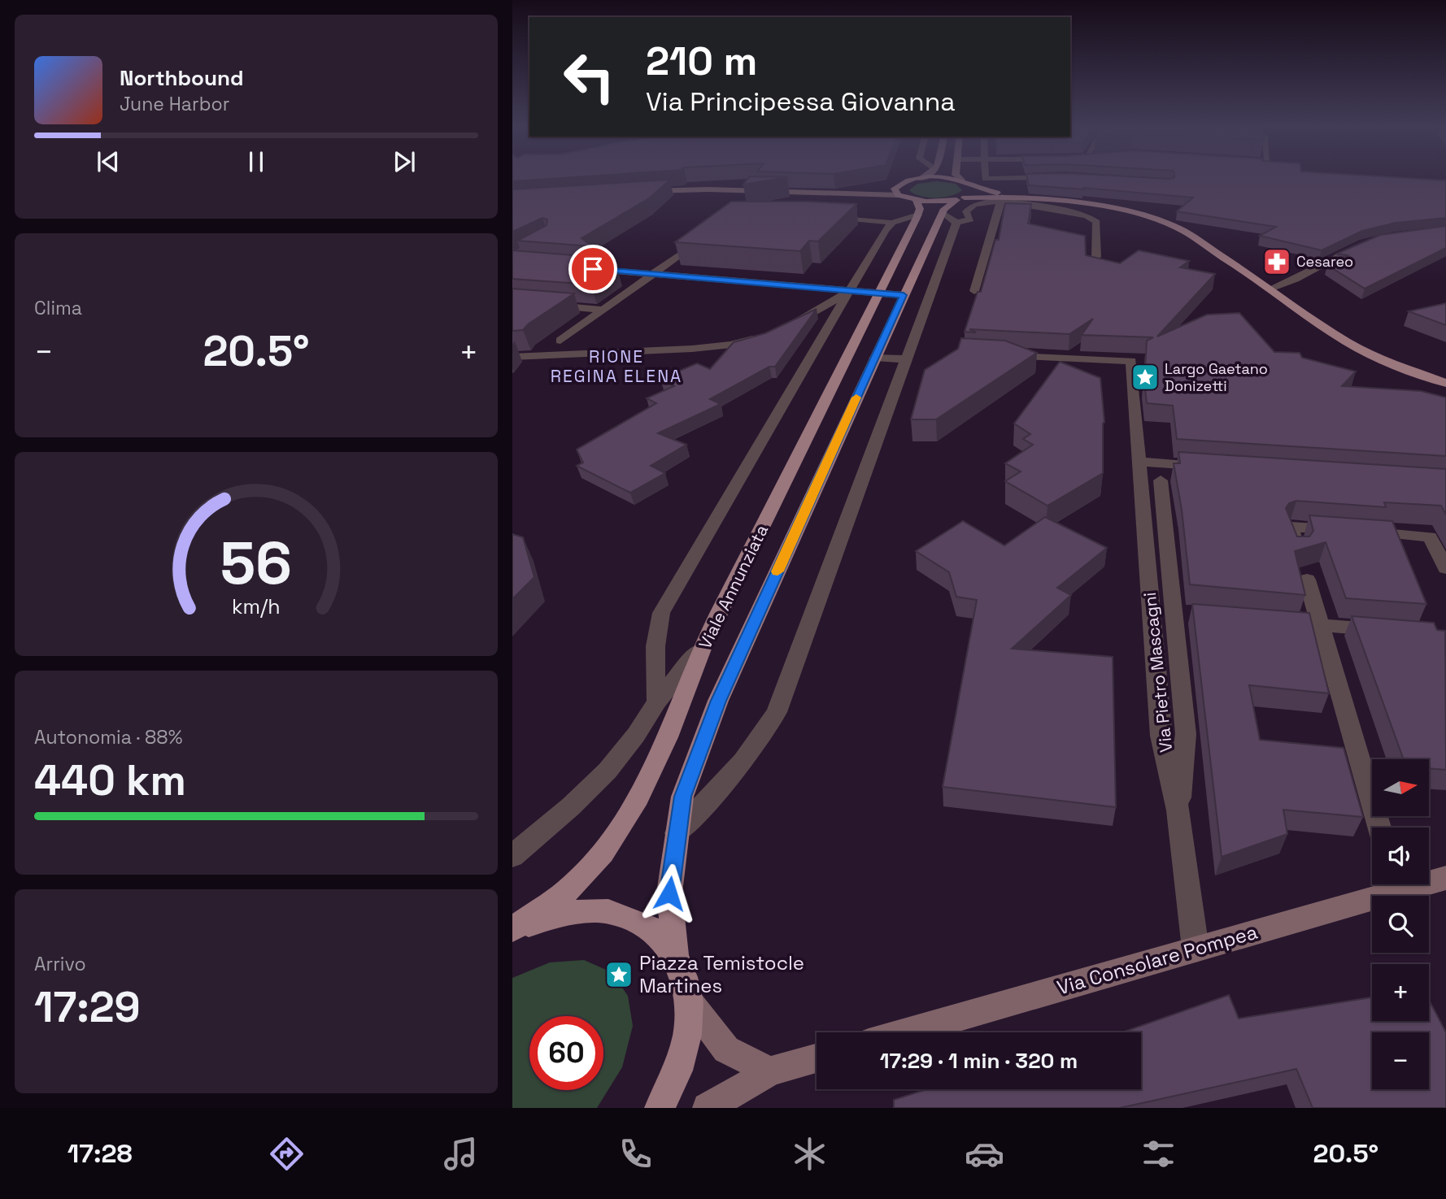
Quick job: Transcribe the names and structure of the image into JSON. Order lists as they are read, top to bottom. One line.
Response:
{"streets":{"main road":["Viale Annunziata","Via Consolare Pompea"],"street":["Via Pietro Mascagni"]},"crossings":[["Via Pietro Mascagni","Via Consolare Pompea"]],"districts":["RIONE REGINA ELENA"],"places":{"pharmacy":["Cesareo"],"place":["Largo Gaetano Donizetti","Piazza Temistocle Martines"]},"north":"right","page":{"turn":["210 m","Via Principessa Giovanna"],"song":["Northbound","June Harbor"],"tile":["Clima",["Autonomia · 88%","440 km"],["Arrivo","17:29"]],"heat":["−","20.5°","+"],"map_buttons":["+","−"],"limit":"60","trip":"17:29 · 1 min · 320 m","tabs":["17:28","20.5°"],"gauge":["56","km/h"]}}
